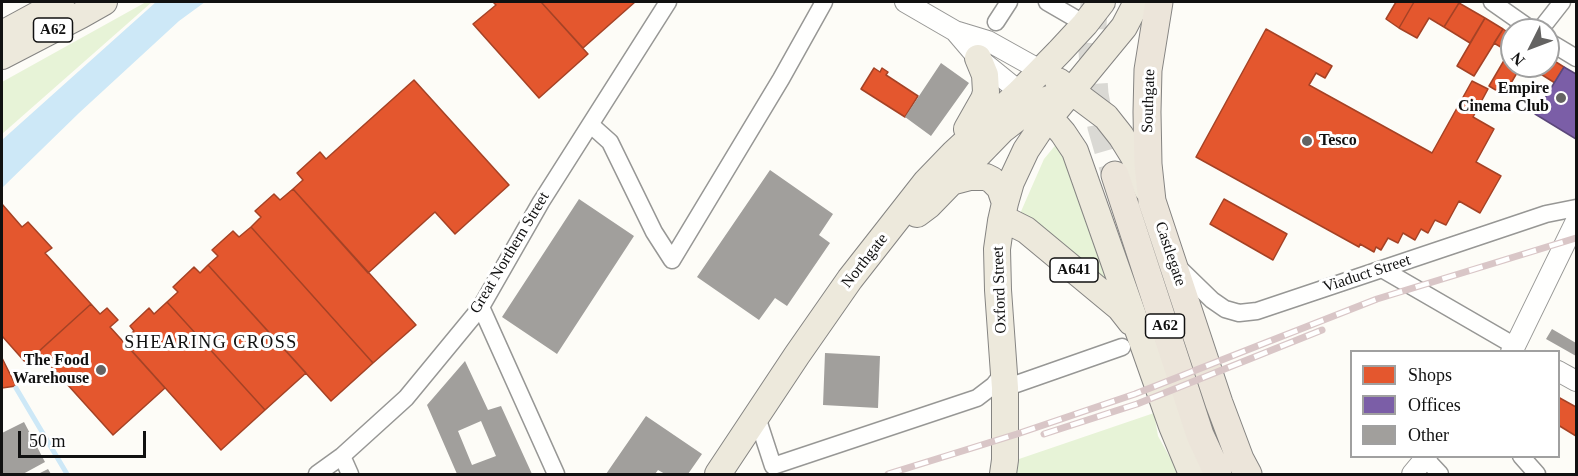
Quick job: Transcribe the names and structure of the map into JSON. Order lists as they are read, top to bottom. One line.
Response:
{"streets":{"highway":["A62","Southgate","Castlegate"],"main road":["Northgate","A641","Oxford Street"],"street":["Great Northern Street","Viaduct Street"]},"crossings":[["A62","Northgate"],["A62","A641"],["A62","Oxford Street"],["Southgate","Castlegate"],["Castlegate","Northgate"],["Castlegate","Viaduct Street"],["Northgate","Oxford Street"],["A641","Oxford Street"]],"districts":["SHEARING CROSS"],"places":["Empire Cinema Club","Tesco","The Food Warehouse"],"legend":["Shops","Offices","Other"],"scale_bar":"50 m","north":"bottom left"}
